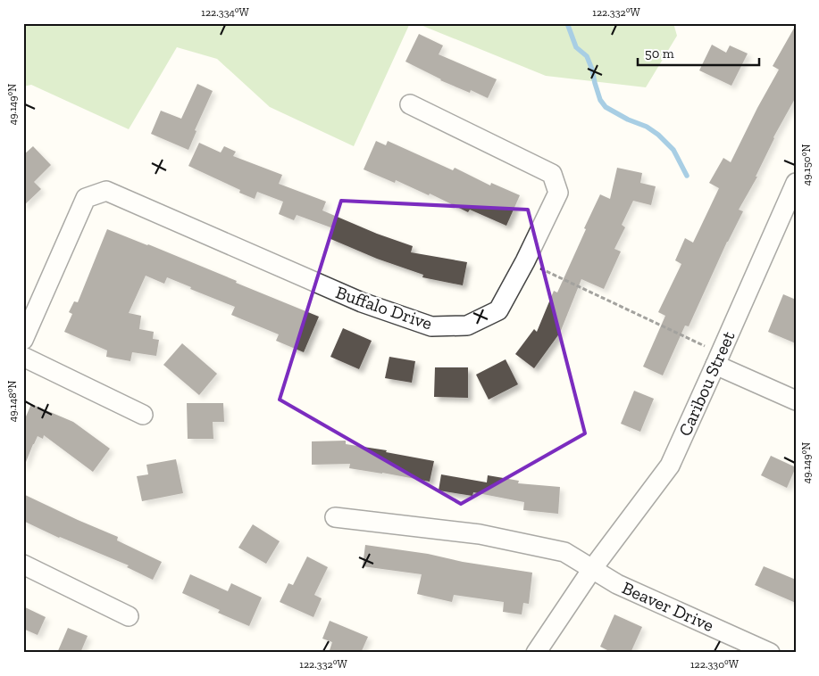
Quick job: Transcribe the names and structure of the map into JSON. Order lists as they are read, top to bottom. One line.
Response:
{"streets":{"street":["Buffalo Drive","Caribou Street","Beaver Drive"]},"crossings":[["Caribou Street","Beaver Drive"]],"scale_bar":"50 m","coordinates":["122.334°W","122.332°W","49.149°N","49.150°N","49.148°N","122.330°W"]}
